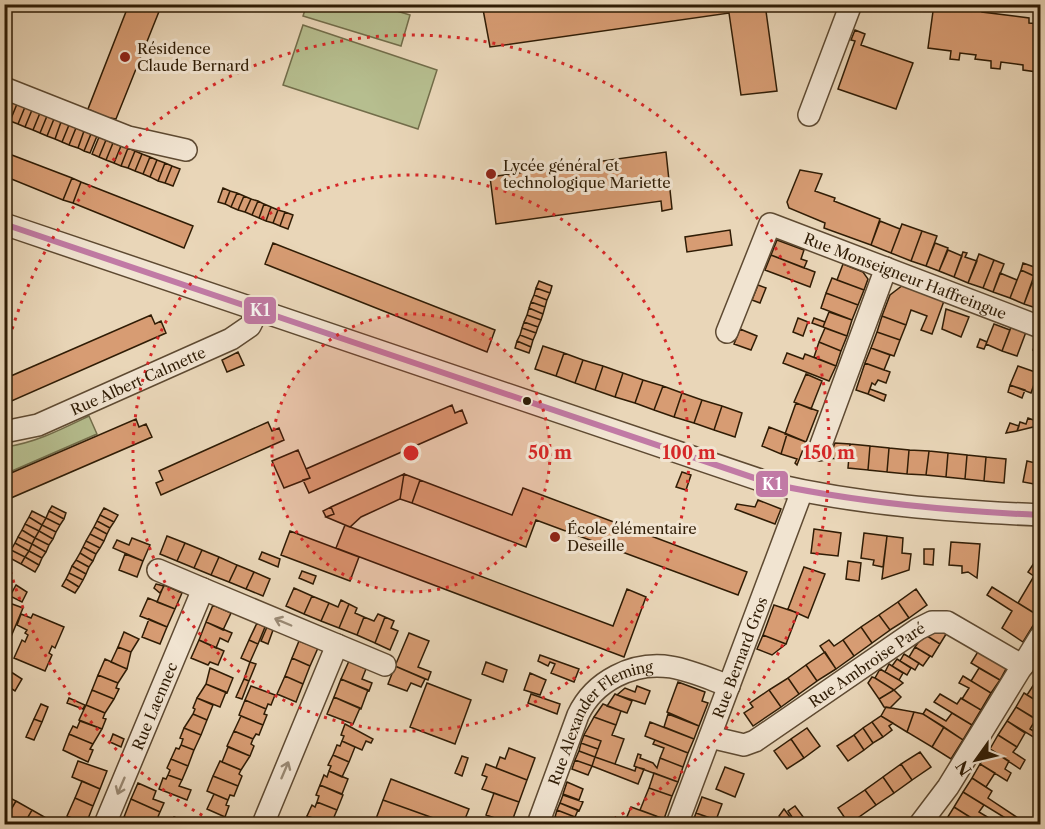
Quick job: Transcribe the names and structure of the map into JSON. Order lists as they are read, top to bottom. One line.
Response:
{"streets":{"street":["Rue Monseigneur Haffreingue","Rue Albert Calmette","Rue Bernard Gros","Rue Ambroise Paré","Rue Laennec","Rue Alexander Fleming"]},"crossings":[["Rue Bernard Gros","Rue Ambroise Paré"],["Rue Bernard Gros","Rue Alexander Fleming"]],"places":["Résidence Claude Bernard","Lycée général et technologique Mariette","École élémentaire Deseille"],"lines":["transit line K1"],"north":"bottom left","rings":["50 m","100 m","150 m"]}
